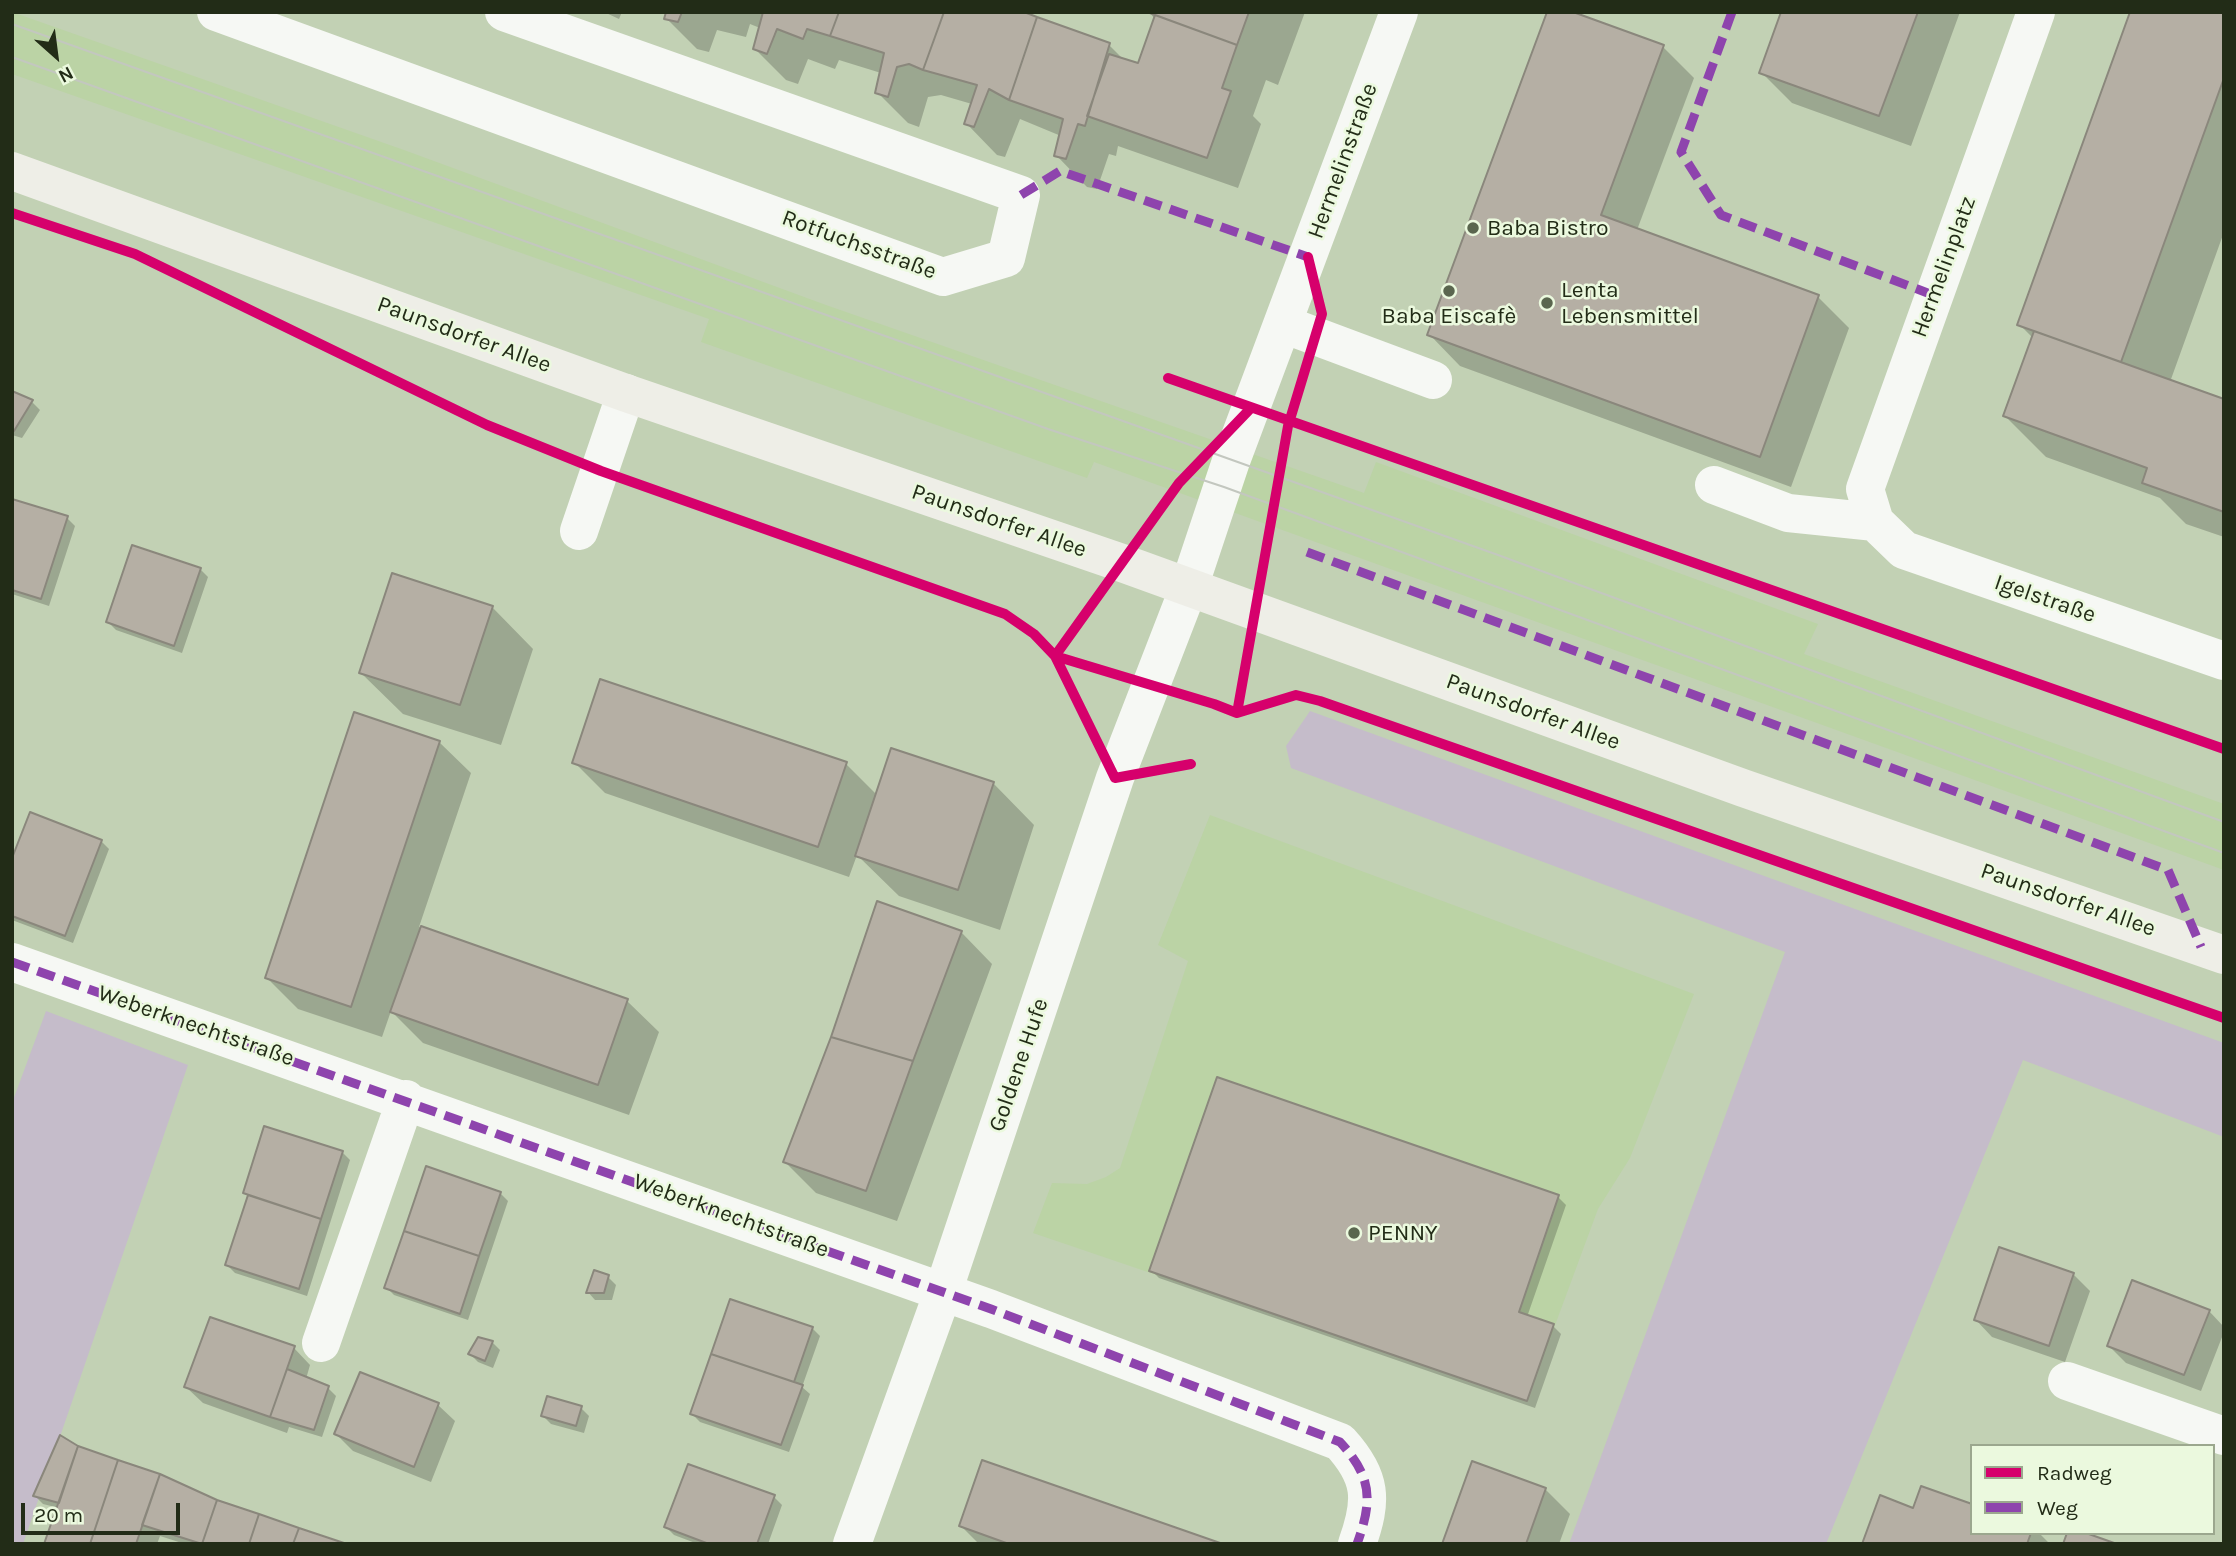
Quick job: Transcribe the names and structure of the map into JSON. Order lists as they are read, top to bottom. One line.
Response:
{"streets":{"main road":["Paunsdorfer Allee"],"street":["Hermelinstraße","Rotfuchsstraße","Hermelinplatz","Igelstraße","Weberknechtstraße","Goldene Hufe"]},"crossings":[["Hermelinstraße","Paunsdorfer Allee"],["Hermelinstraße","Goldene Hufe"],["Hermelinplatz","Igelstraße"],["Paunsdorfer Allee","Goldene Hufe"],["Weberknechtstraße","Goldene Hufe"]],"places":["Baba Bistro","Baba Eiscafè","Lenta Lebensmittel","PENNY"],"legend":["Radweg","Weg"],"scale_bar":"20 m","north":"bottom right"}
